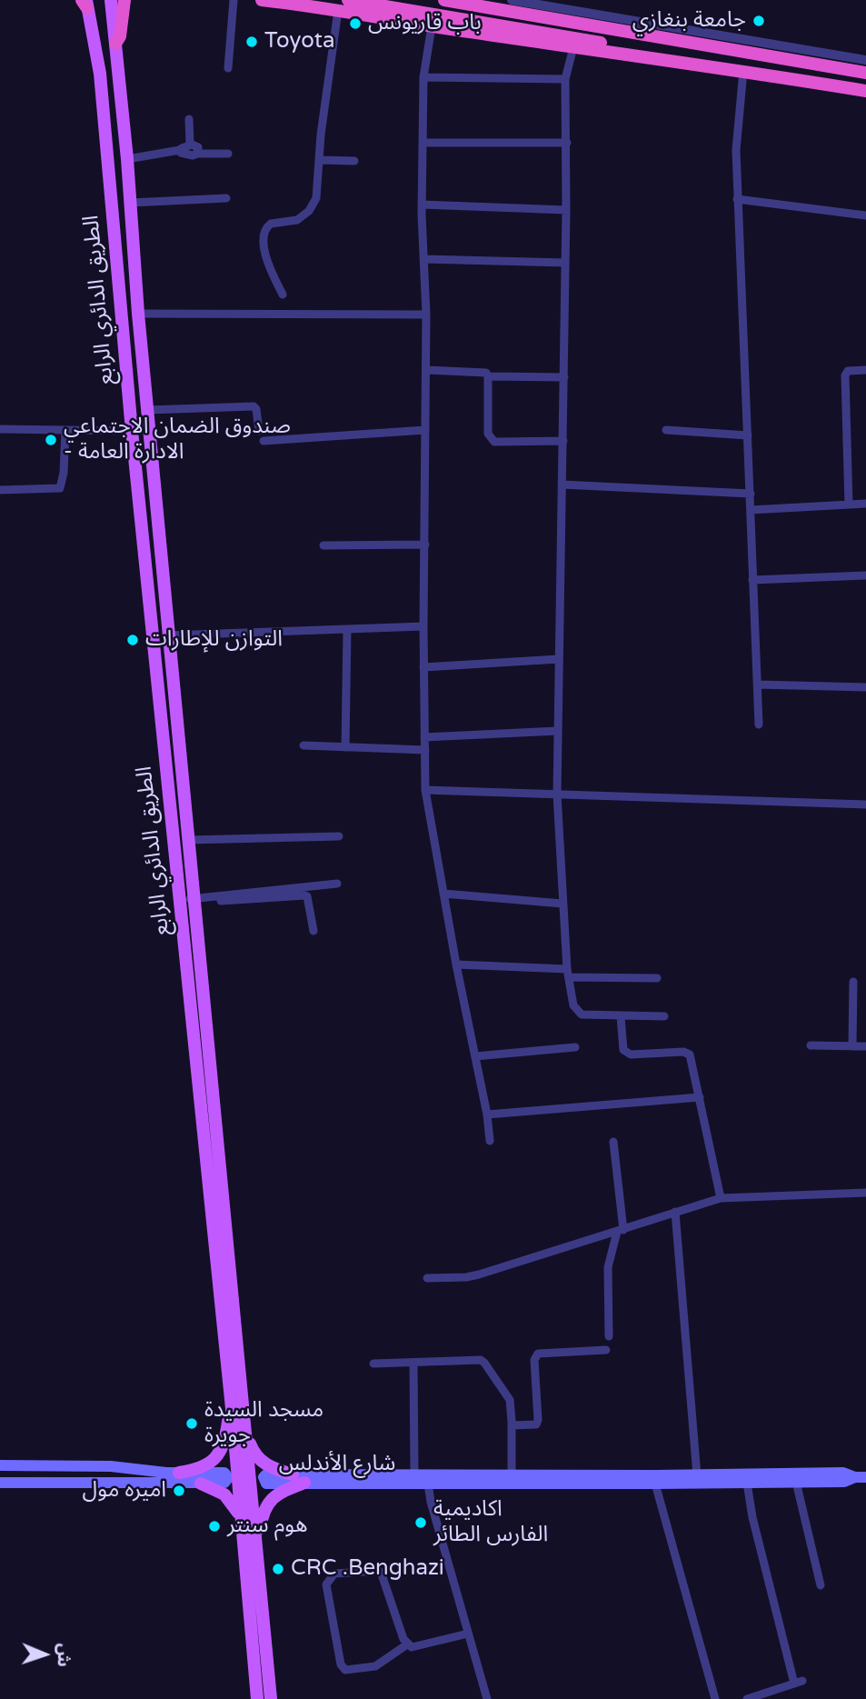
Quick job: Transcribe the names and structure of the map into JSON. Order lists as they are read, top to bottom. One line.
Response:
{"streets":{"main road":["الطريق الدائري الرابع","شارع الأندلس"]},"places":["جامعة بنغازي","باب قاريونس","Toyota","صندوق الضمان الاجتماعي - الادارة العامة","التوازن للإطارات","مسجد السيدة جويرة","اميره مول","اكاديمية الفارس الطائر","هوم سنتر","CRC .Benghazi"],"north":"right"}
